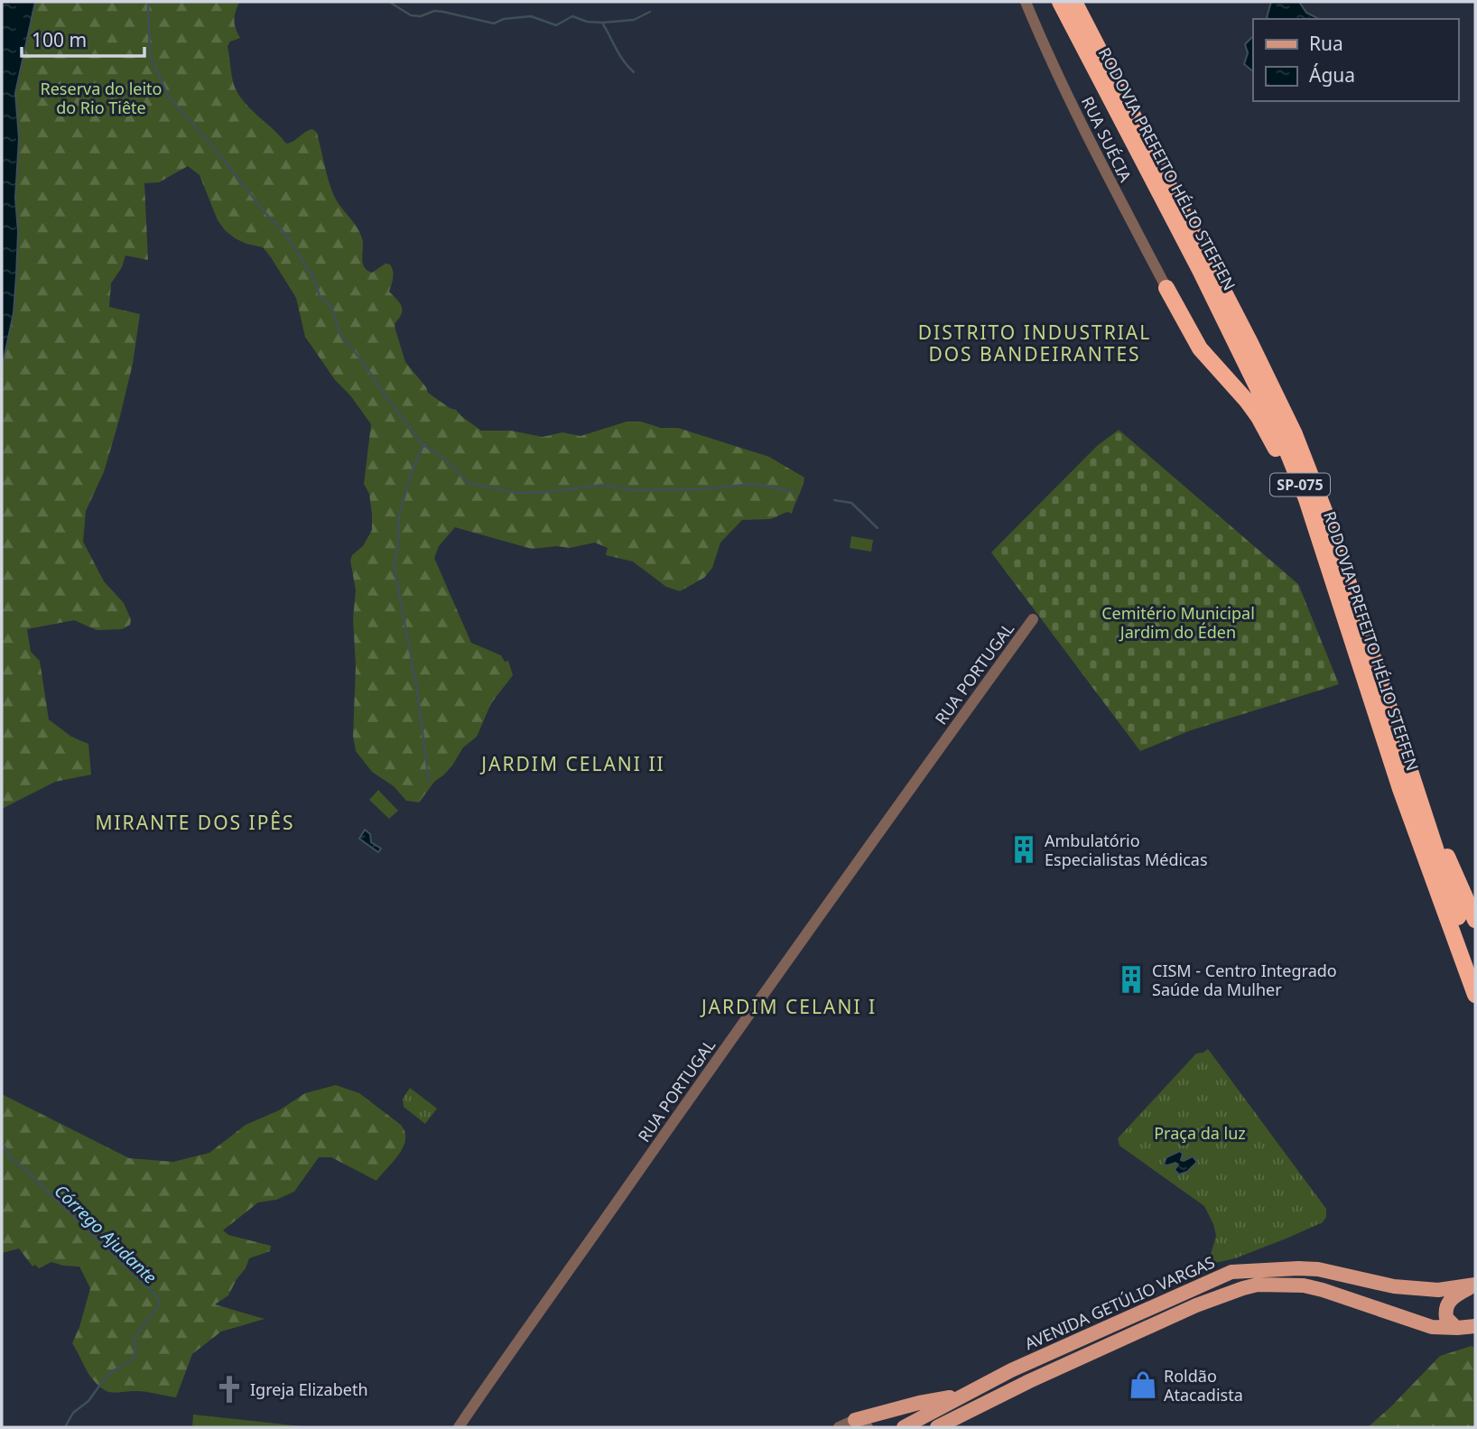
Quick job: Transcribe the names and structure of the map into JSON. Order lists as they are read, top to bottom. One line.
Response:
{"streets":{"highway":["RODOVIA PREFEITO HÉLIO STEFFEN","SP-075"],"main road":["AVENIDA GETÚLIO VARGAS"],"street":["RUA SUÉCIA","RUA PORTUGAL"]},"districts":["DISTRITO INDUSTRIAL DOS BANDEIRANTES","JARDIM CELANI II","MIRANTE DOS IPÊS","JARDIM CELANI I"],"water":["Córrego Ajudante"],"parks":["Reserva do leito do Rio Tiête","Cemitério Municipal Jardim do Éden","Praça da luz"],"places":{"building":["Ambulatório Especialistas Médicas","CISM - Centro Integrado Saúde da Mulher"],"shop":["Roldão Atacadista"],"church":["Igreja Elizabeth"]},"legend":["Rua","Água"],"scale_bar":"100 m"}
